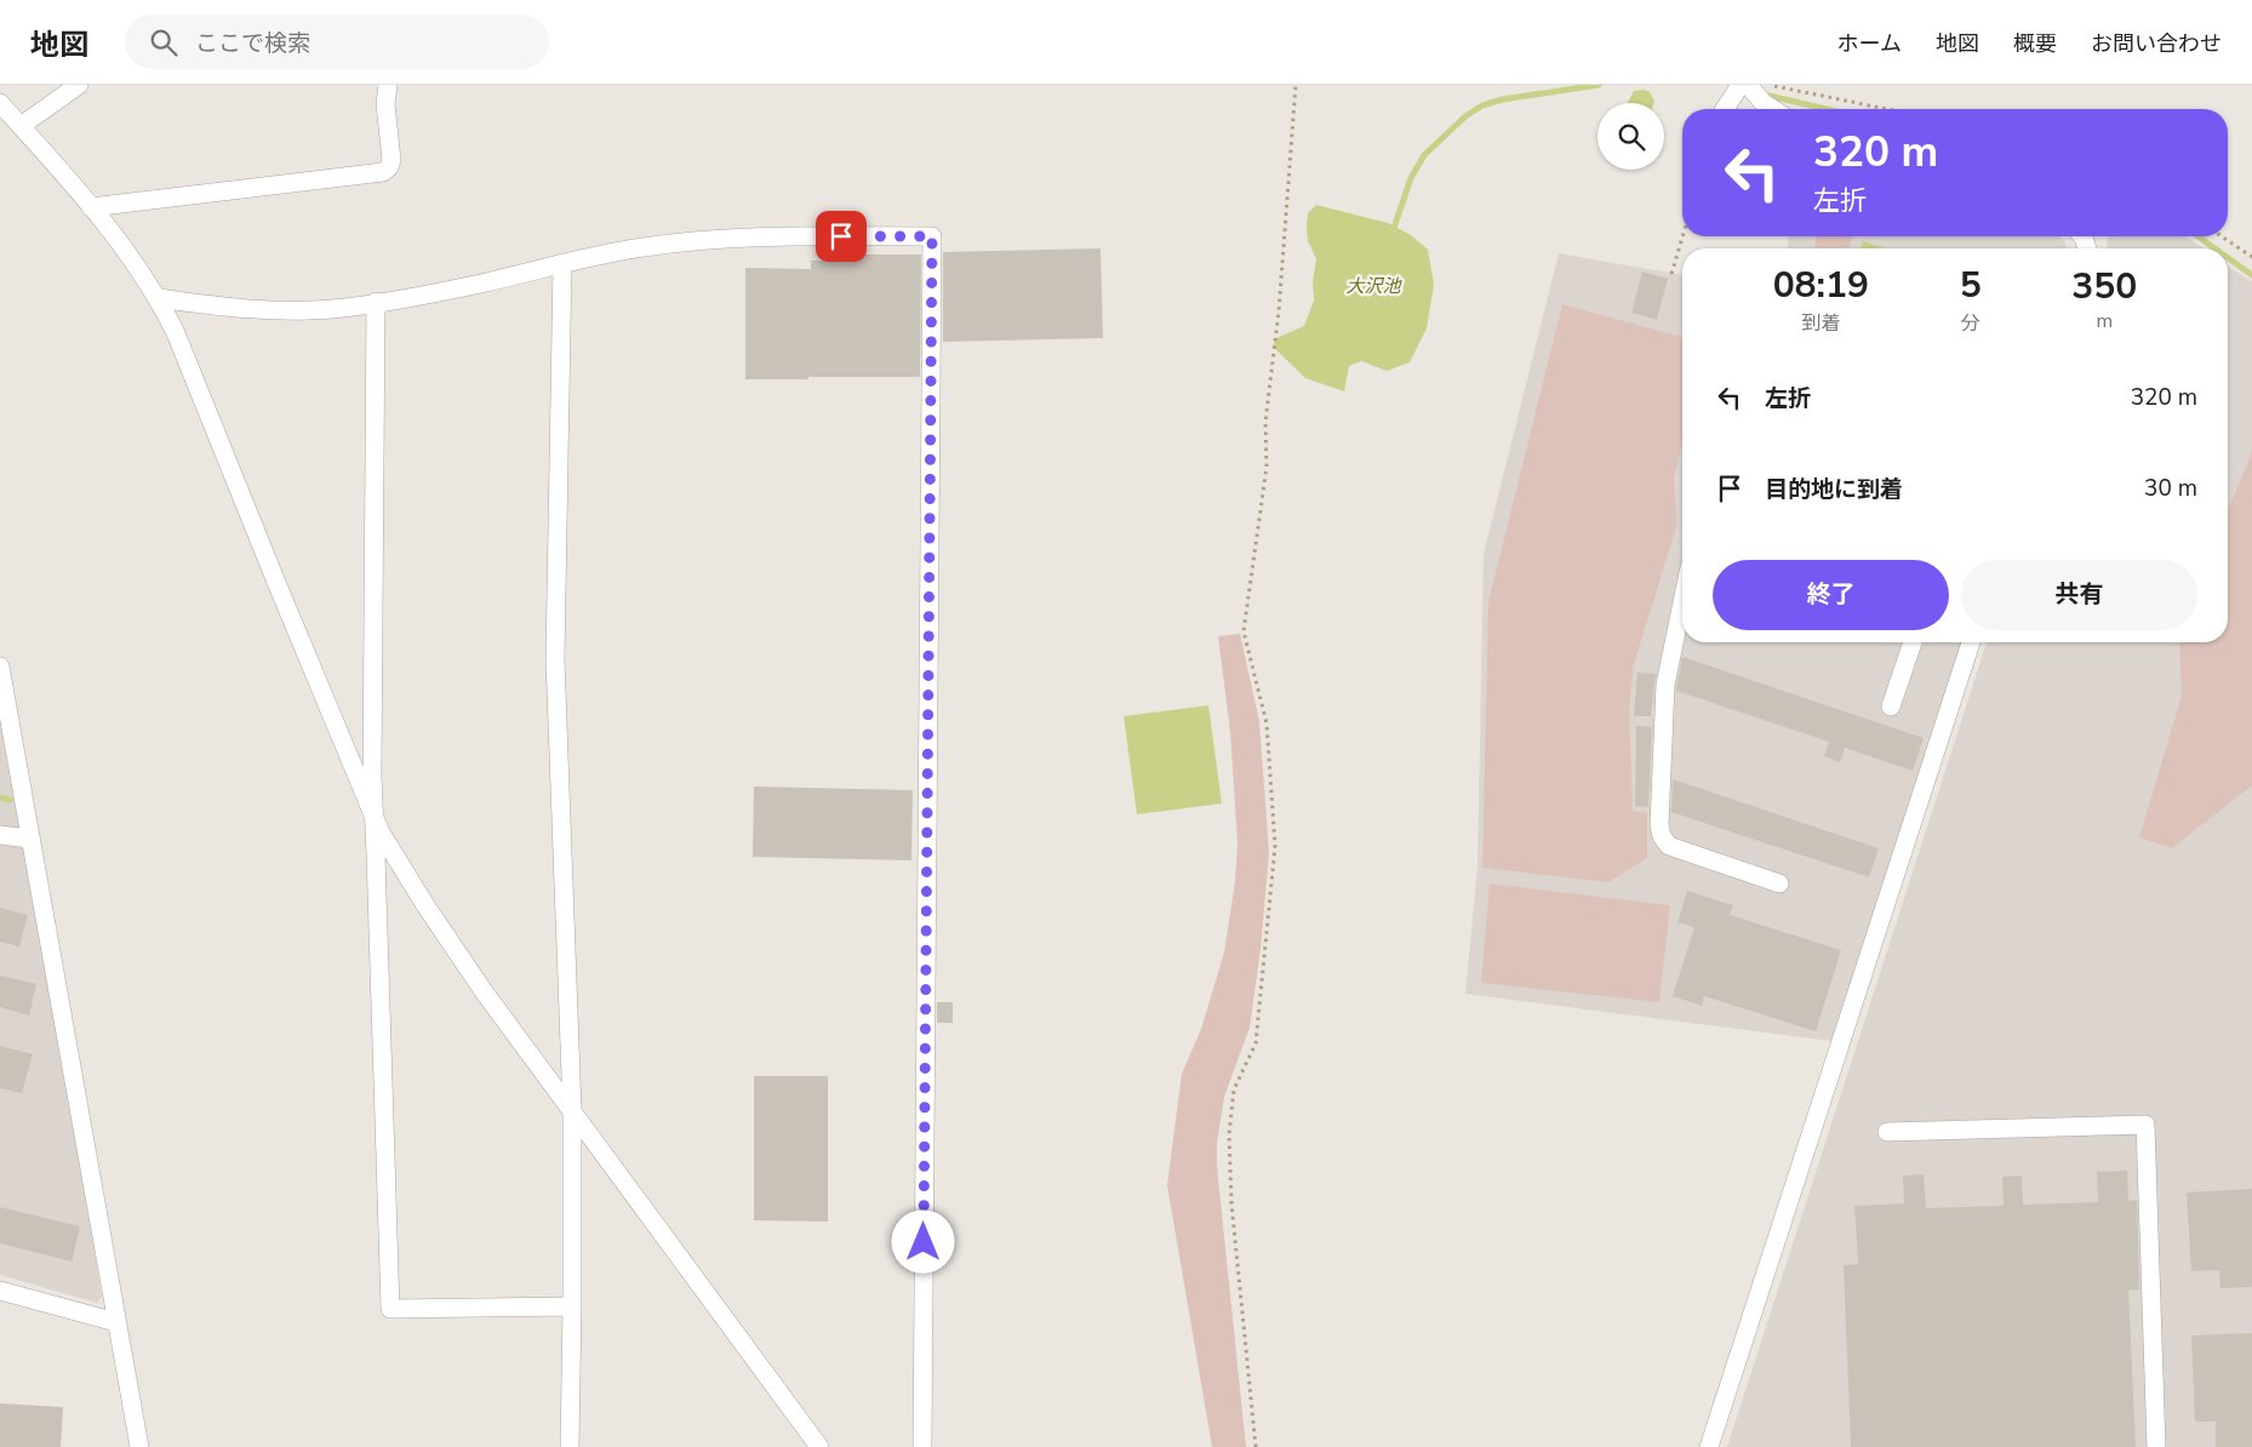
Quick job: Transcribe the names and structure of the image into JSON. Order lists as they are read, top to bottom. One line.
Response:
{"water":["大沢池"],"page":{"header":"地図","search":"ここで検索","nav":["ホーム","地図","概要","お問い合わせ"],"turn":["320 m","左折"],"eta":["08:19","到着","5","分","350","m"],"list":[{"name":"左折","value":"320 m"},{"name":"目的地に到着","value":"30 m"}],"buttons":["終了","共有"]}}
